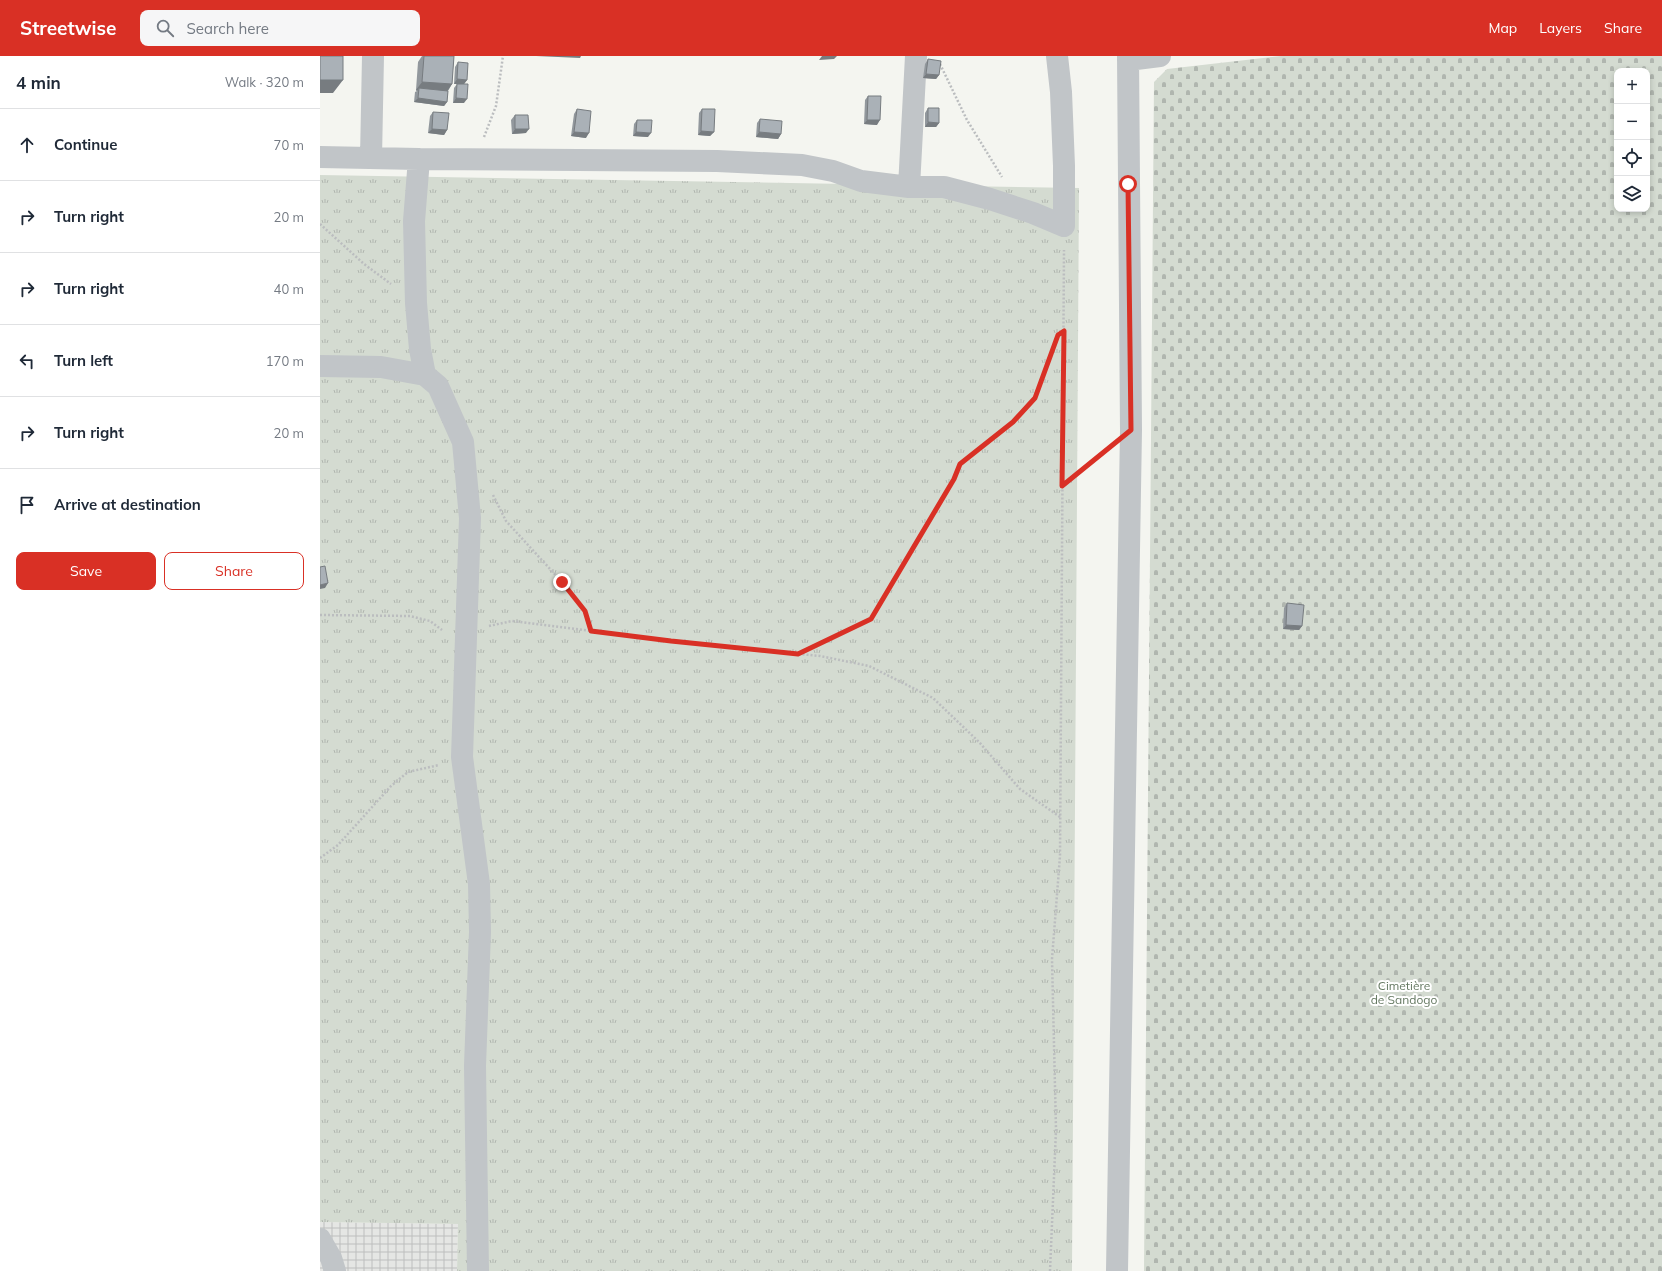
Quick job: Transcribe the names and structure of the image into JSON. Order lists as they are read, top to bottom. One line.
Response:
{"parks":["Cimetière de Sandogo"],"page":{"header":"Streetwise","search":"Search here","nav":["Map","Layers","Share"],"heading":["4 min","Walk · 320 m"],"map_buttons":["+","−"],"list":[["Continue","70 m"],["Turn right","20 m"],["Turn right","40 m"],["Turn left","170 m"],["Turn right","20 m"],"Arrive at destination"],"buttons":["Save","Share"]}}
